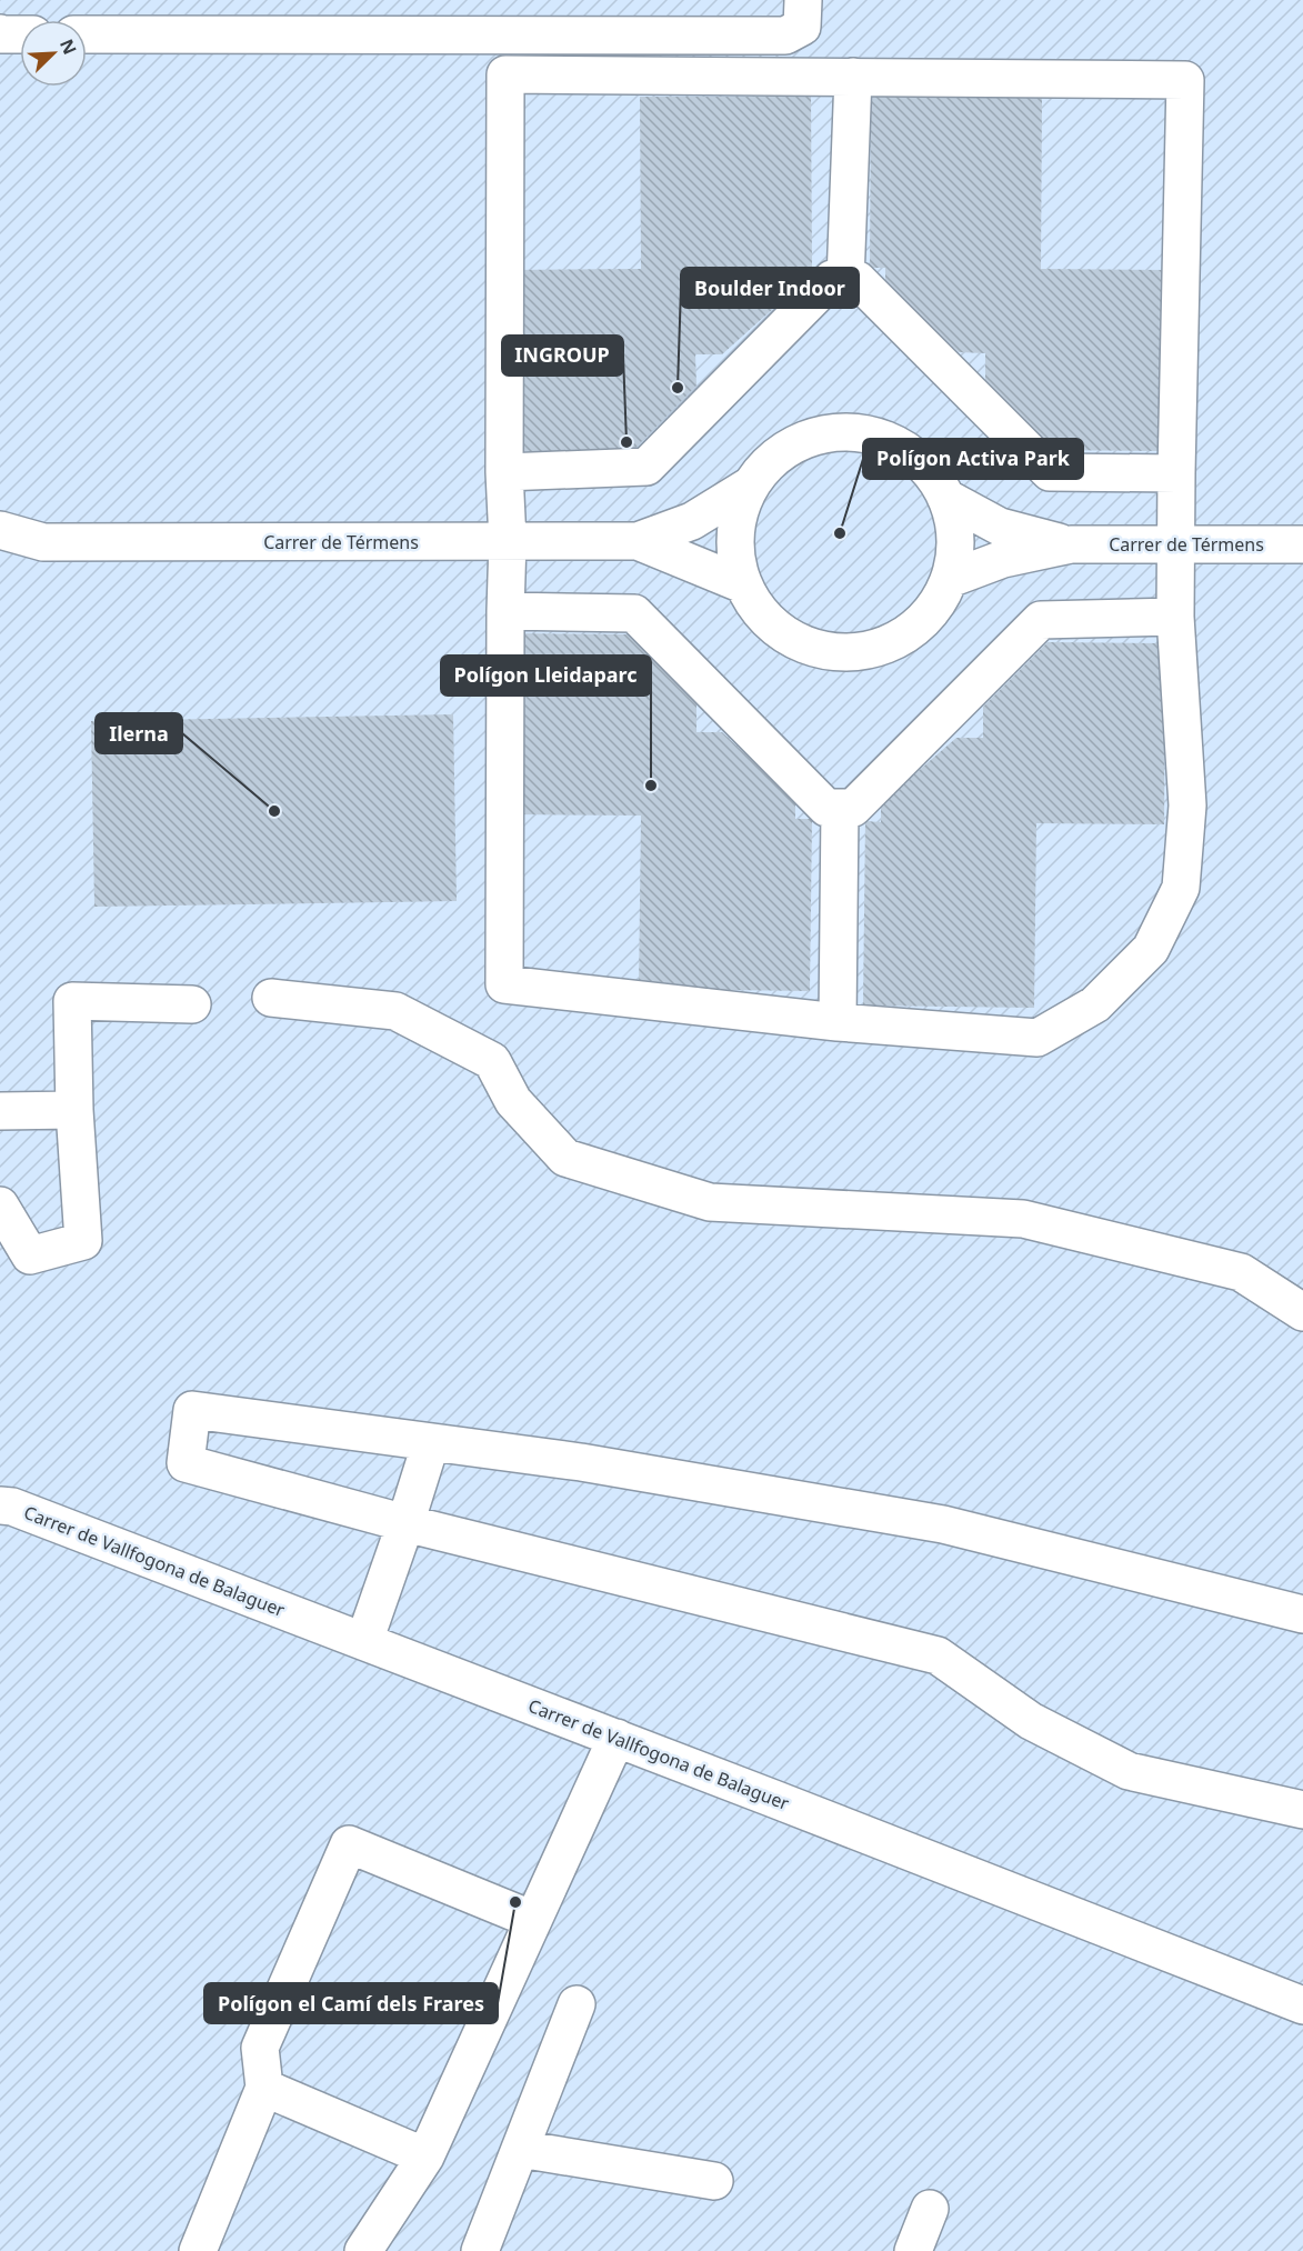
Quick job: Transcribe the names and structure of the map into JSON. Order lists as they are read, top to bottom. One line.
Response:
{"streets":{"street":["Carrer de Térmens","Carrer de Vallfogona de Balaguer"]},"places":["Boulder Indoor","INGROUP","Polígon Activa Park","Polígon Lleidaparc","Ilerna","Polígon el Camí dels Frares"],"north":"top right"}
